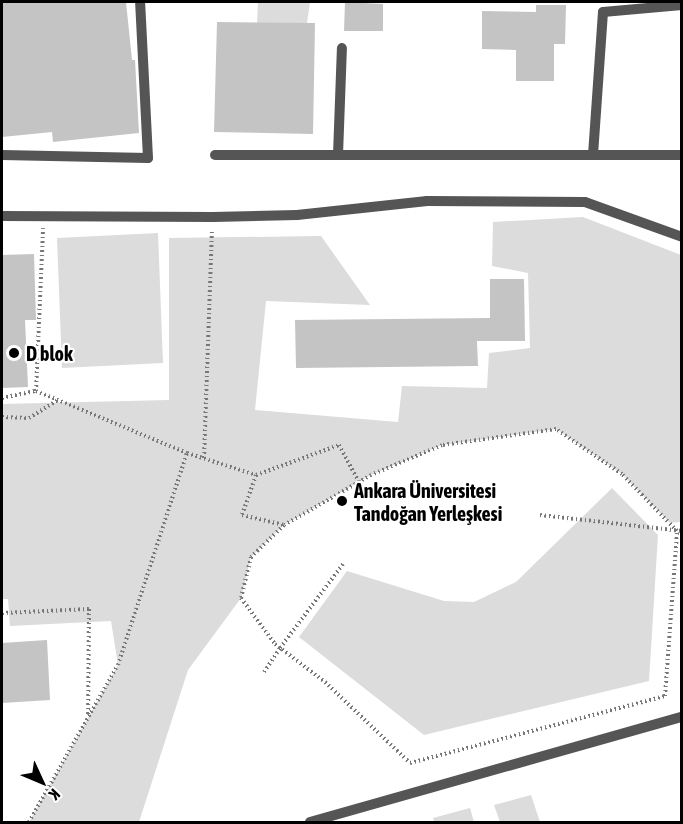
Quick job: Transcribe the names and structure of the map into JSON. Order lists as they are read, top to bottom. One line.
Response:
{"places":["D blok","Ankara Üniversitesi Tandoğan Yerleşkesi"],"north":"bottom right"}
